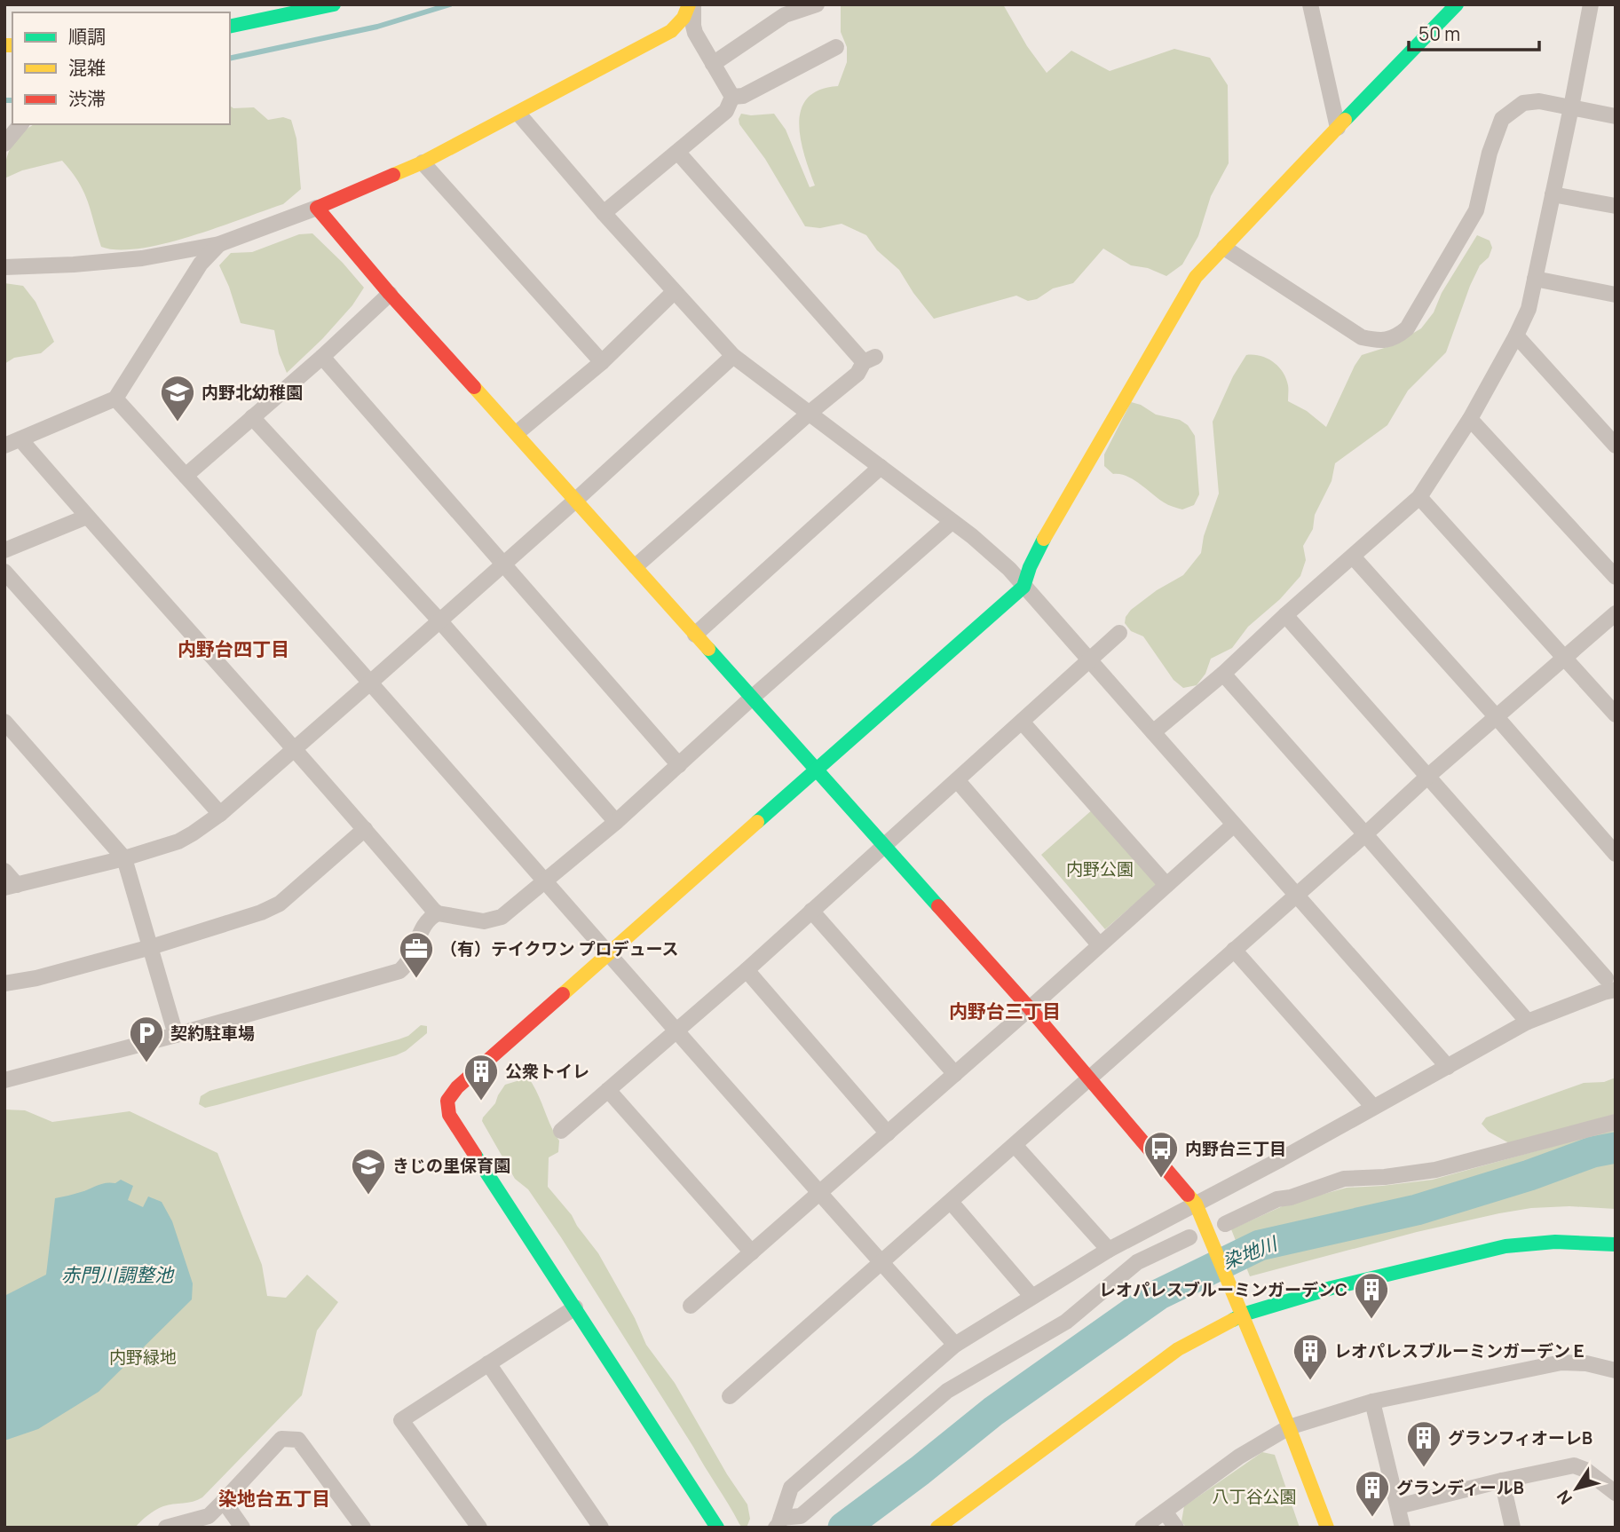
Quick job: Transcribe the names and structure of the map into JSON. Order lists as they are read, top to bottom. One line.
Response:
{"districts":["内野台四丁目","内野台三丁目","染地台五丁目"],"water":["染地川","赤門川調整池"],"parks":["内野公園","内野緑地","八丁谷公園"],"places":{"school or university":["内野北幼稚園","きじの里保育園"],"office":["（有）テイクワン プロデュース"],"parking":["契約駐車場"],"building":["公衆トイレ","レオパレスブルーミンガーデンC","レオパレスブルーミンガーデンＥ","グランフィオーレB","グランディールB"],"bus stop":["内野台三丁目"]},"legend":["順調","混雑","渋滞"],"scale_bar":"50 m","north":"bottom left"}
